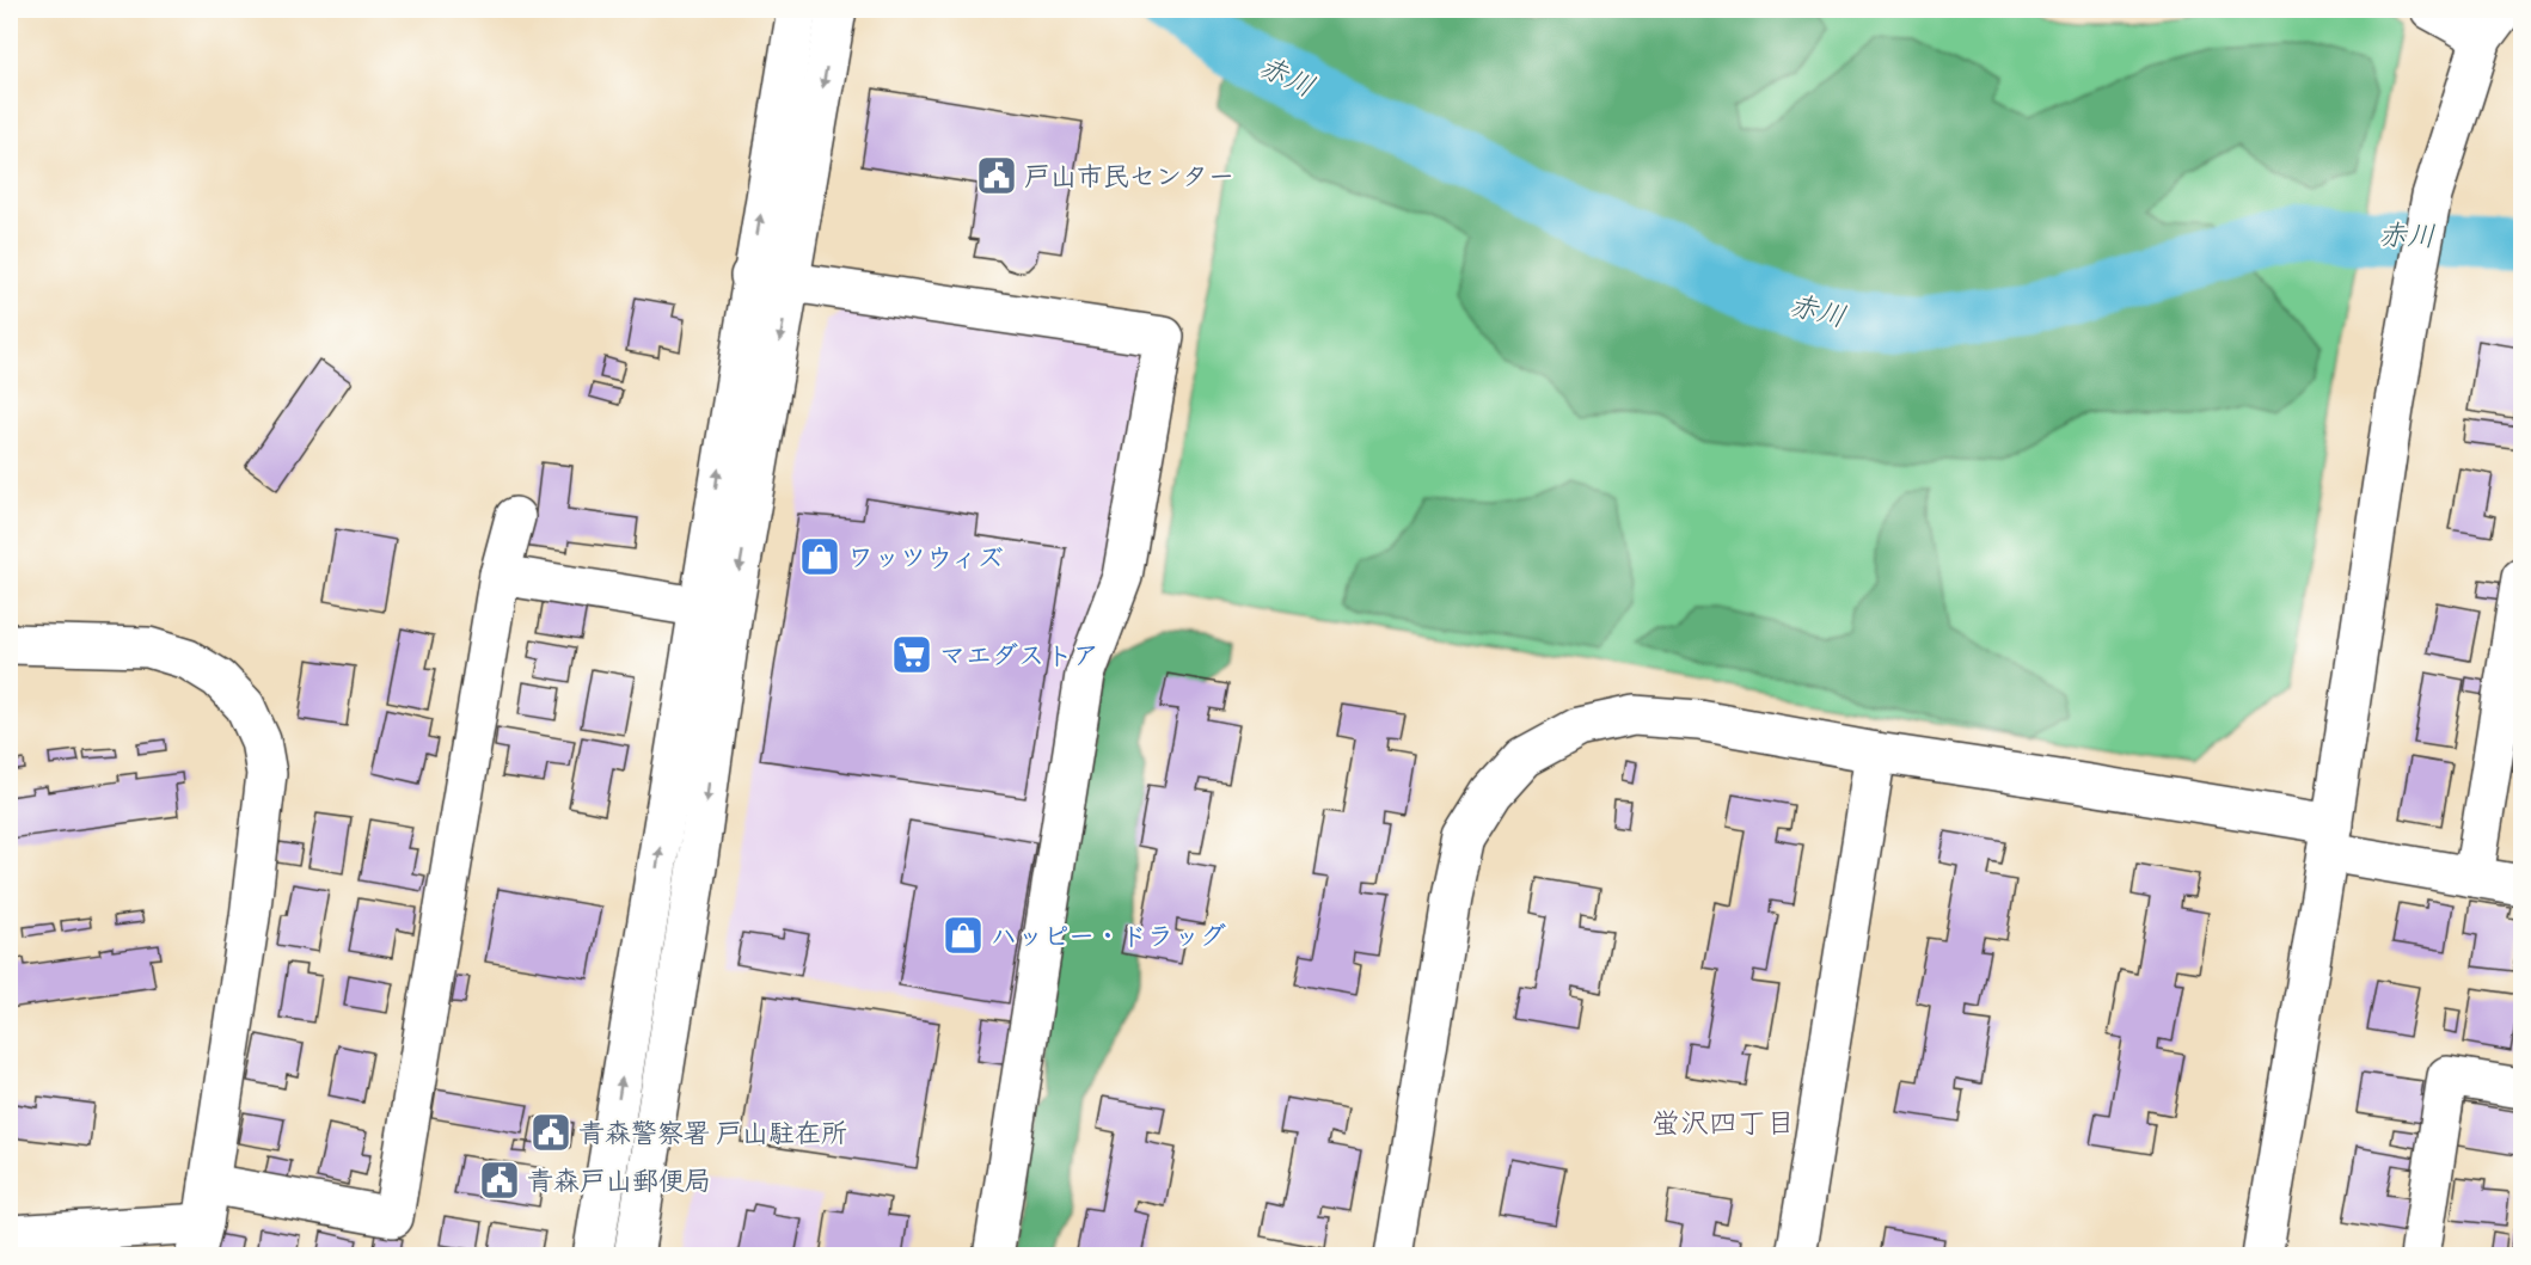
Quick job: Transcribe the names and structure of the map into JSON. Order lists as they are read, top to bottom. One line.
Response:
{"districts":["蛍沢四丁目"],"water":["赤川"],"places":{"public building":["戸山市民センター","青森警察署 戸山駐在所","青森戸山郵便局"],"shop":["ワッツウィズ","ハッピー・ドラッグ"],"supermarket":["マエダストア"]}}
